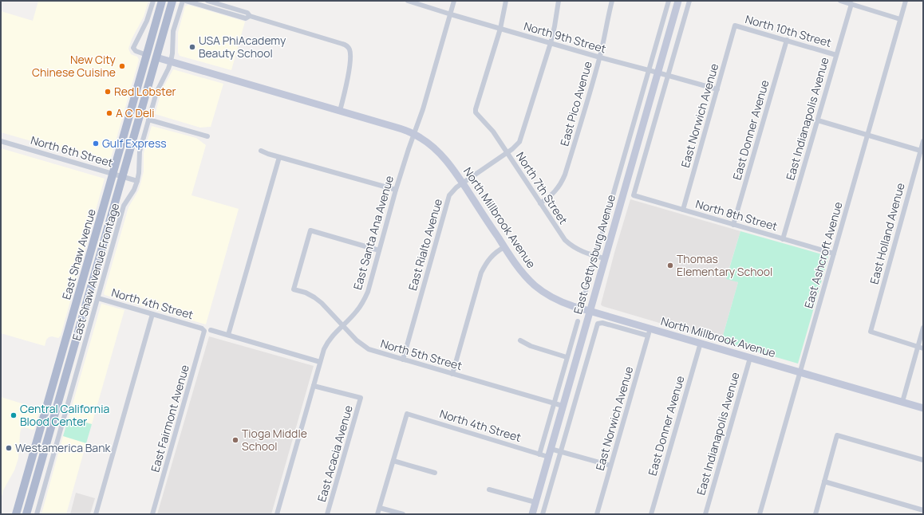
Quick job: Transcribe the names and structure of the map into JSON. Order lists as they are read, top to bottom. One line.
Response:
{"streets":{"main road":["East Shaw Avenue"],"street":["North 10th Street","North 9th Street","East Pico Avenue","East Norwich Avenue","East Indianapolis Avenue","East Donner Avenue","North 6th Street","North 7th Street","North 8th Street","North Millbrook Avenue","East Santa Ana Avenue","East Holland Avenue","East Rialto Avenue","East Gettysburg Avenue","East Ashcroft Avenue","East Shaw Avenue Frontage","North 4th Street","North 5th Street","East Fairmont Avenue","East Acacia Avenue"]},"crossings":[["North 10th Street","East Norwich Avenue"],["North 10th Street","East Indianapolis Avenue"],["North 10th Street","East Donner Avenue"],["North 9th Street","East Pico Avenue"],["North 9th Street","East Norwich Avenue"],["North 9th Street","North 7th Street"],["North 9th Street","North 8th Street"],["North 9th Street","East Santa Ana Avenue"],["North 9th Street","East Rialto Avenue"],["North 9th Street","East Gettysburg Avenue"],["East Pico Avenue","North 7th Street"],["East Norwich Avenue","North 8th Street"],["East Norwich Avenue","North Millbrook Avenue"],["East Indianapolis Avenue","North 8th Street"],["East Indianapolis Avenue","North Millbrook Avenue"],["East Donner Avenue","North 8th Street"],["East Donner Avenue","North Millbrook Avenue"],["North 6th Street","East Shaw Avenue"],["North 6th Street","East Shaw Avenue Frontage"],["North 7th Street","East Rialto Avenue"],["North 7th Street","East Gettysburg Avenue"],["North 8th Street","East Ashcroft Avenue"],["North Millbrook Avenue","East Santa Ana Avenue"],["North Millbrook Avenue","East Rialto Avenue"],["North Millbrook Avenue","East Shaw Avenue"],["North Millbrook Avenue","East Gettysburg Avenue"],["North Millbrook Avenue","East Ashcroft Avenue"],["North Millbrook Avenue","East Shaw Avenue Frontage"],["East Santa Ana Avenue","North 5th Street"],["East Santa Ana Avenue","East Acacia Avenue"],["East Rialto Avenue","North 5th Street"],["East Gettysburg Avenue","North 4th Street"],["East Gettysburg Avenue","North 5th Street"],["East Shaw Avenue Frontage","North 4th Street"],["North 4th Street","East Fairmont Avenue"]],"places":["USA PhiAcademy Beauty School","New City Chinese Cuisine","Red Lobster","A C Deli","Gulf Express","Thomas Elementary School","Central California Blood Center","Tioga Middle School","Westamerica Bank"]}
